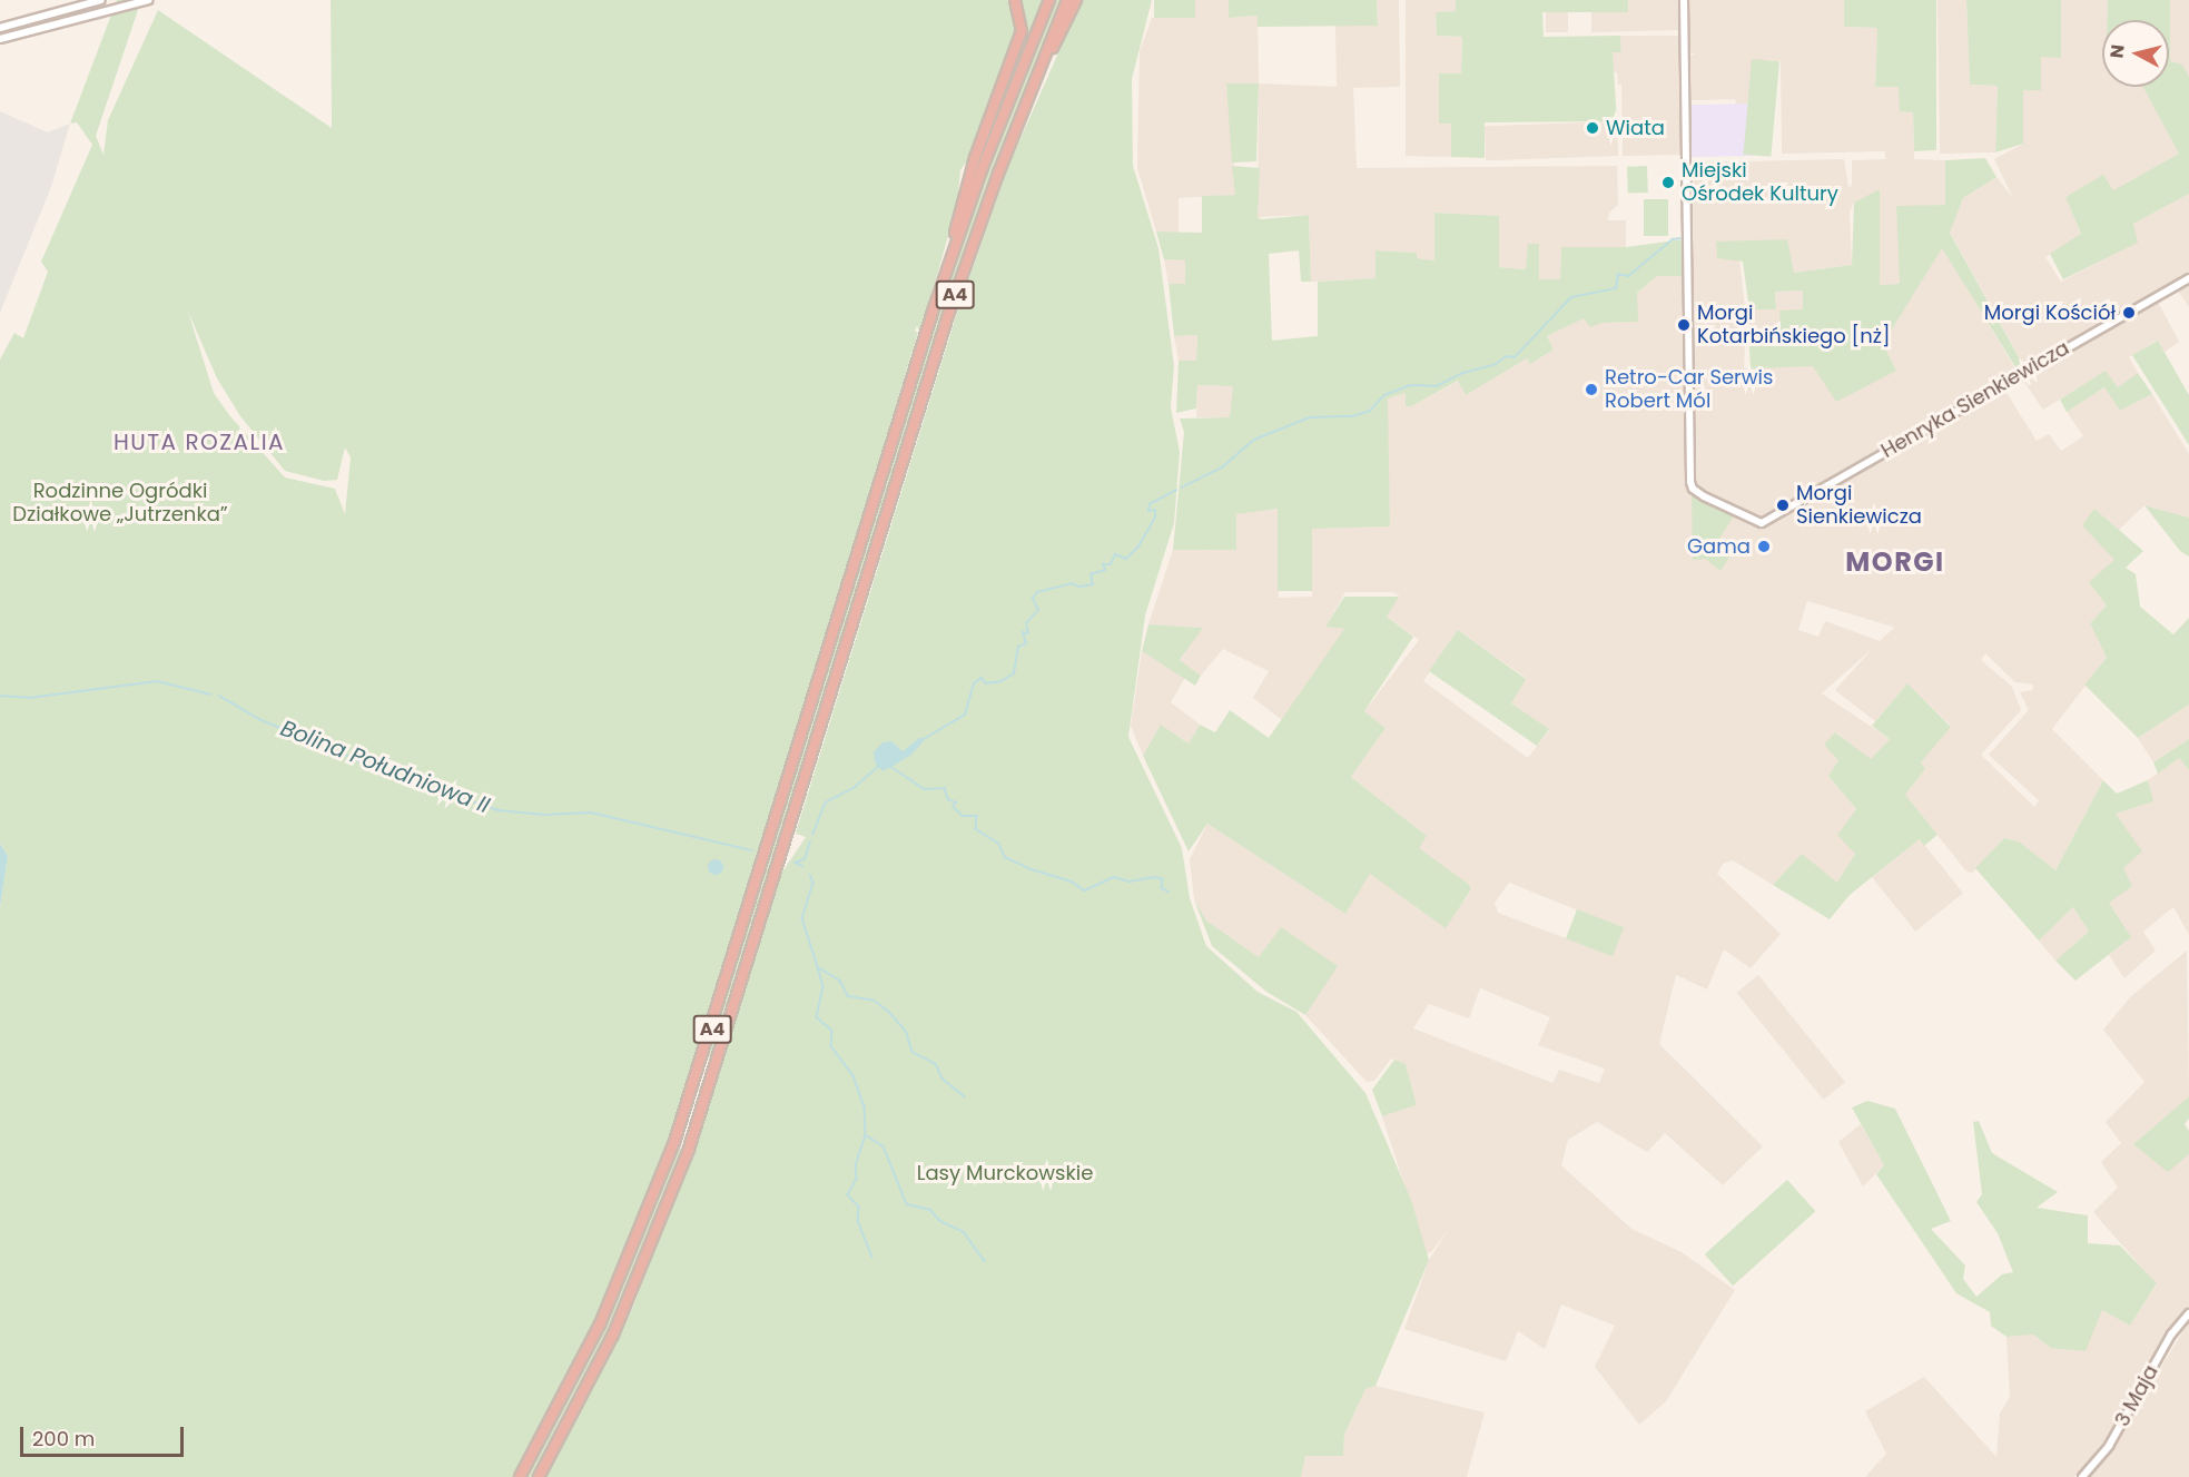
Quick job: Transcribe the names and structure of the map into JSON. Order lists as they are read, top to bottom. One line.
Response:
{"streets":{"highway":["A4"],"street":["Henryka Sienkiewicza","3 Maja"]},"districts":["HUTA ROZALIA","MORGI"],"water":["Bolina Południowa II"],"parks":["Rodzinne Ogródki Działkowe „Jutrzenka”","Lasy Murckowskie"],"places":["Wiata","Miejski Ośrodek Kultury","Morgi Kościół","Morgi Kotarbińskiego [nż]","Retro-Car Serwis Robert Mól","Morgi Sienkiewicza","Gama"],"scale_bar":"200 m","north":"left"}
